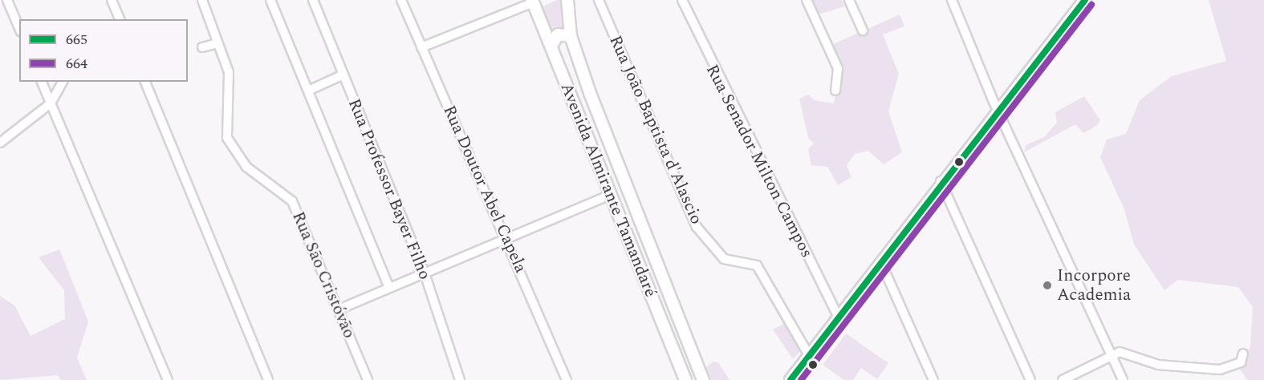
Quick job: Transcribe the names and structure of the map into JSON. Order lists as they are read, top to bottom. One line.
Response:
{"streets":{"main road":["Avenida Almirante Tamandaré"],"street":["Rua João Baptista d'Alascio","Rua Senador Milton Campos","Rua Professor Bayer Filho","Rua Doutor Abel Capela","Rua São Cristóvão"]},"places":["Incorpore Academia"],"lines":["transit line 665","transit line 664"],"legend":["665","664"]}
